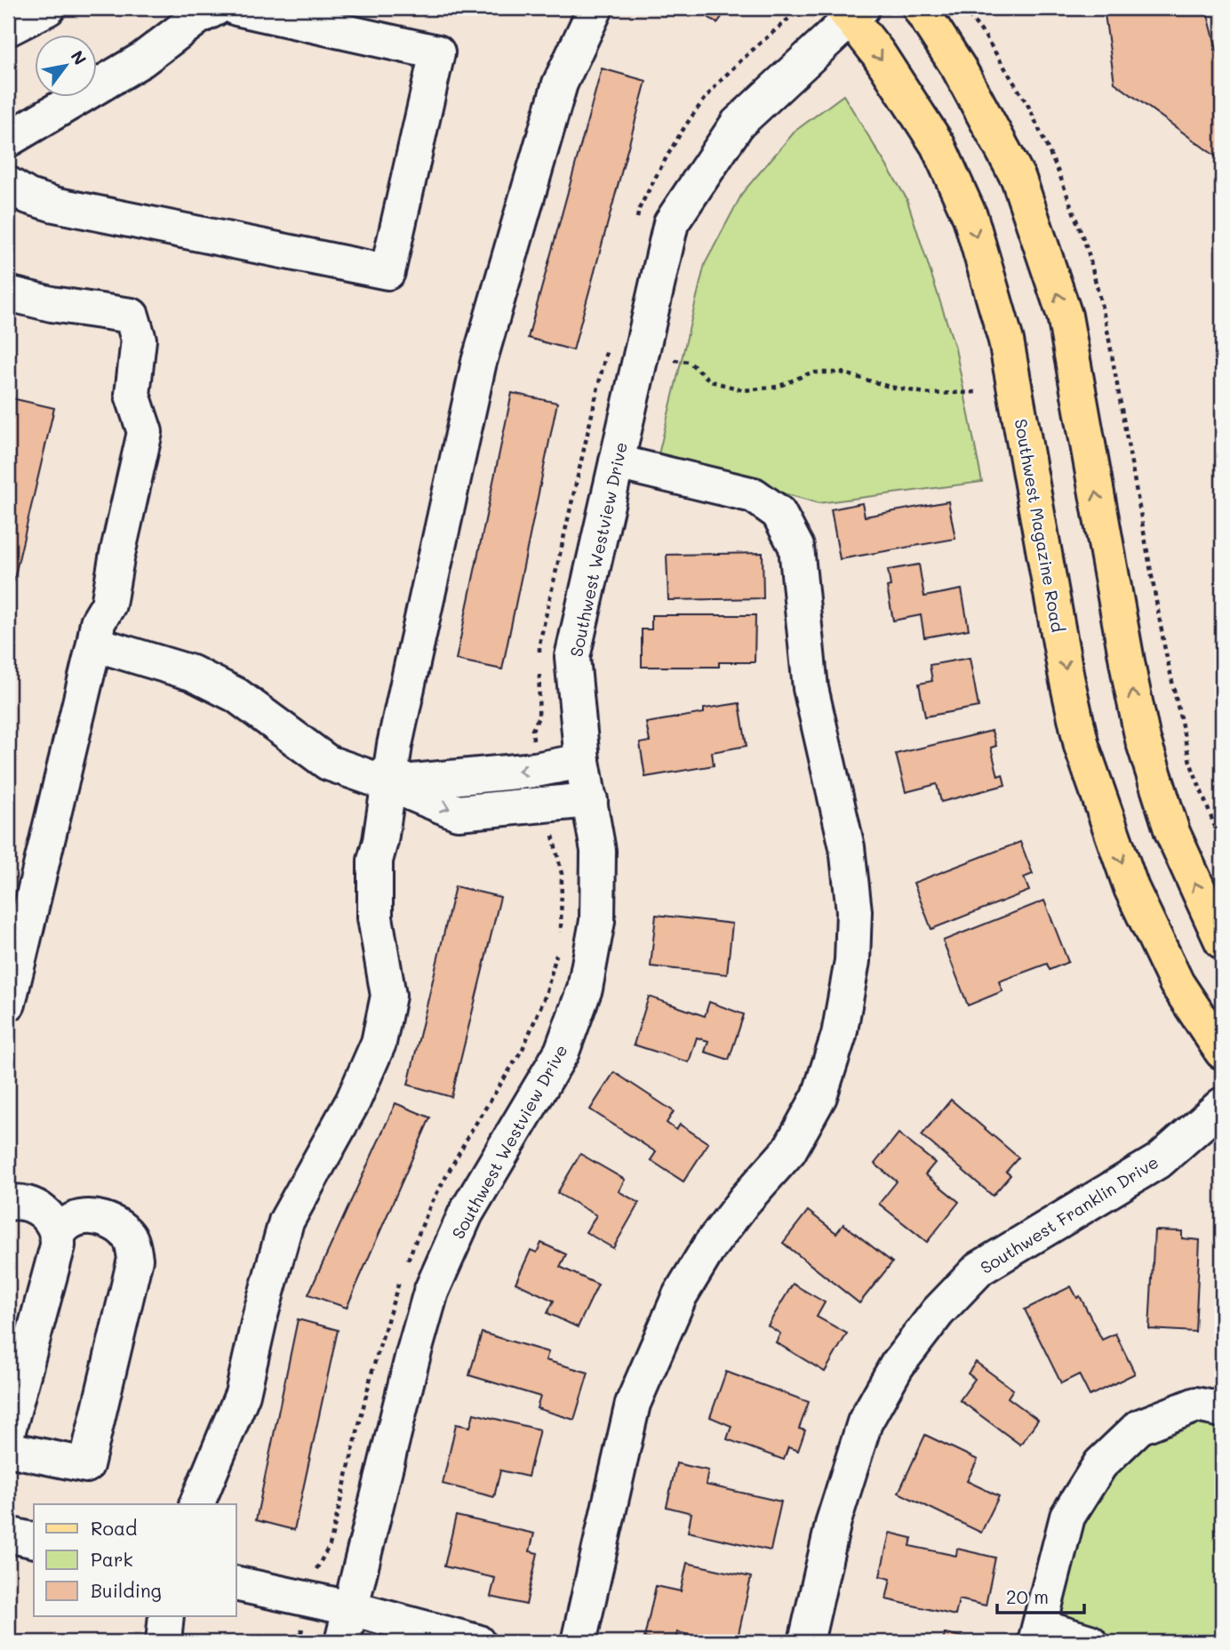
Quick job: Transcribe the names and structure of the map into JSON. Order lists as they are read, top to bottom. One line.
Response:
{"streets":{"main road":["Southwest Magazine Road"],"street":["Southwest Westview Drive","Southwest Franklin Drive"]},"crossings":[["Southwest Magazine Road","Southwest Westview Drive"]],"legend":["Road","Park","Building"],"scale_bar":"20 m","north":"top right"}
